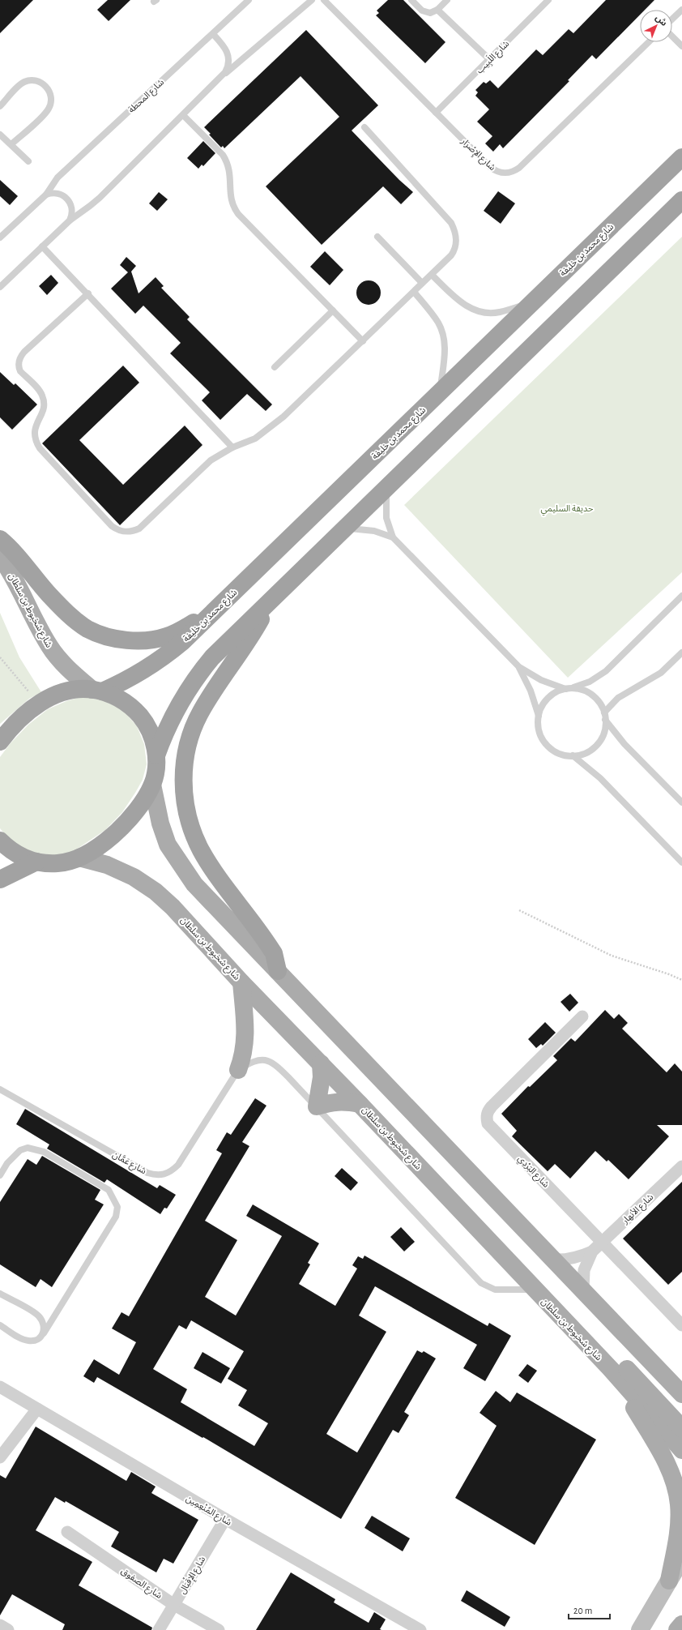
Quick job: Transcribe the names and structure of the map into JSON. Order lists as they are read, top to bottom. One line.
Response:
{"streets":{"highway":["شارع محمد بن خليفة"],"main road":["شارع شخبوط بن سلطان"],"street":["شارع البَرْدِي","شارع الأنهار","شارع المُنْعِمِين","شارع الإِقْبَال","شارع الصفوق"],"lane":["شارع اللَبِيب","شارع المحطة","شارع الإِصْرَار","شارع عَمَّان"]},"crossings":[["شارع اللَبِيب","شارع الإِصْرَار"],["شارع محمد بن خليفة","شارع شخبوط بن سلطان"],["شارع البَرْدِي","شارع الأنهار"],["شارع المُنْعِمِين","شارع الإِقْبَال"],["شارع الإِقْبَال","شارع الصفوق"]],"parks":["حديقة السليمي"],"scale_bar":"20 m","north":"top right"}
